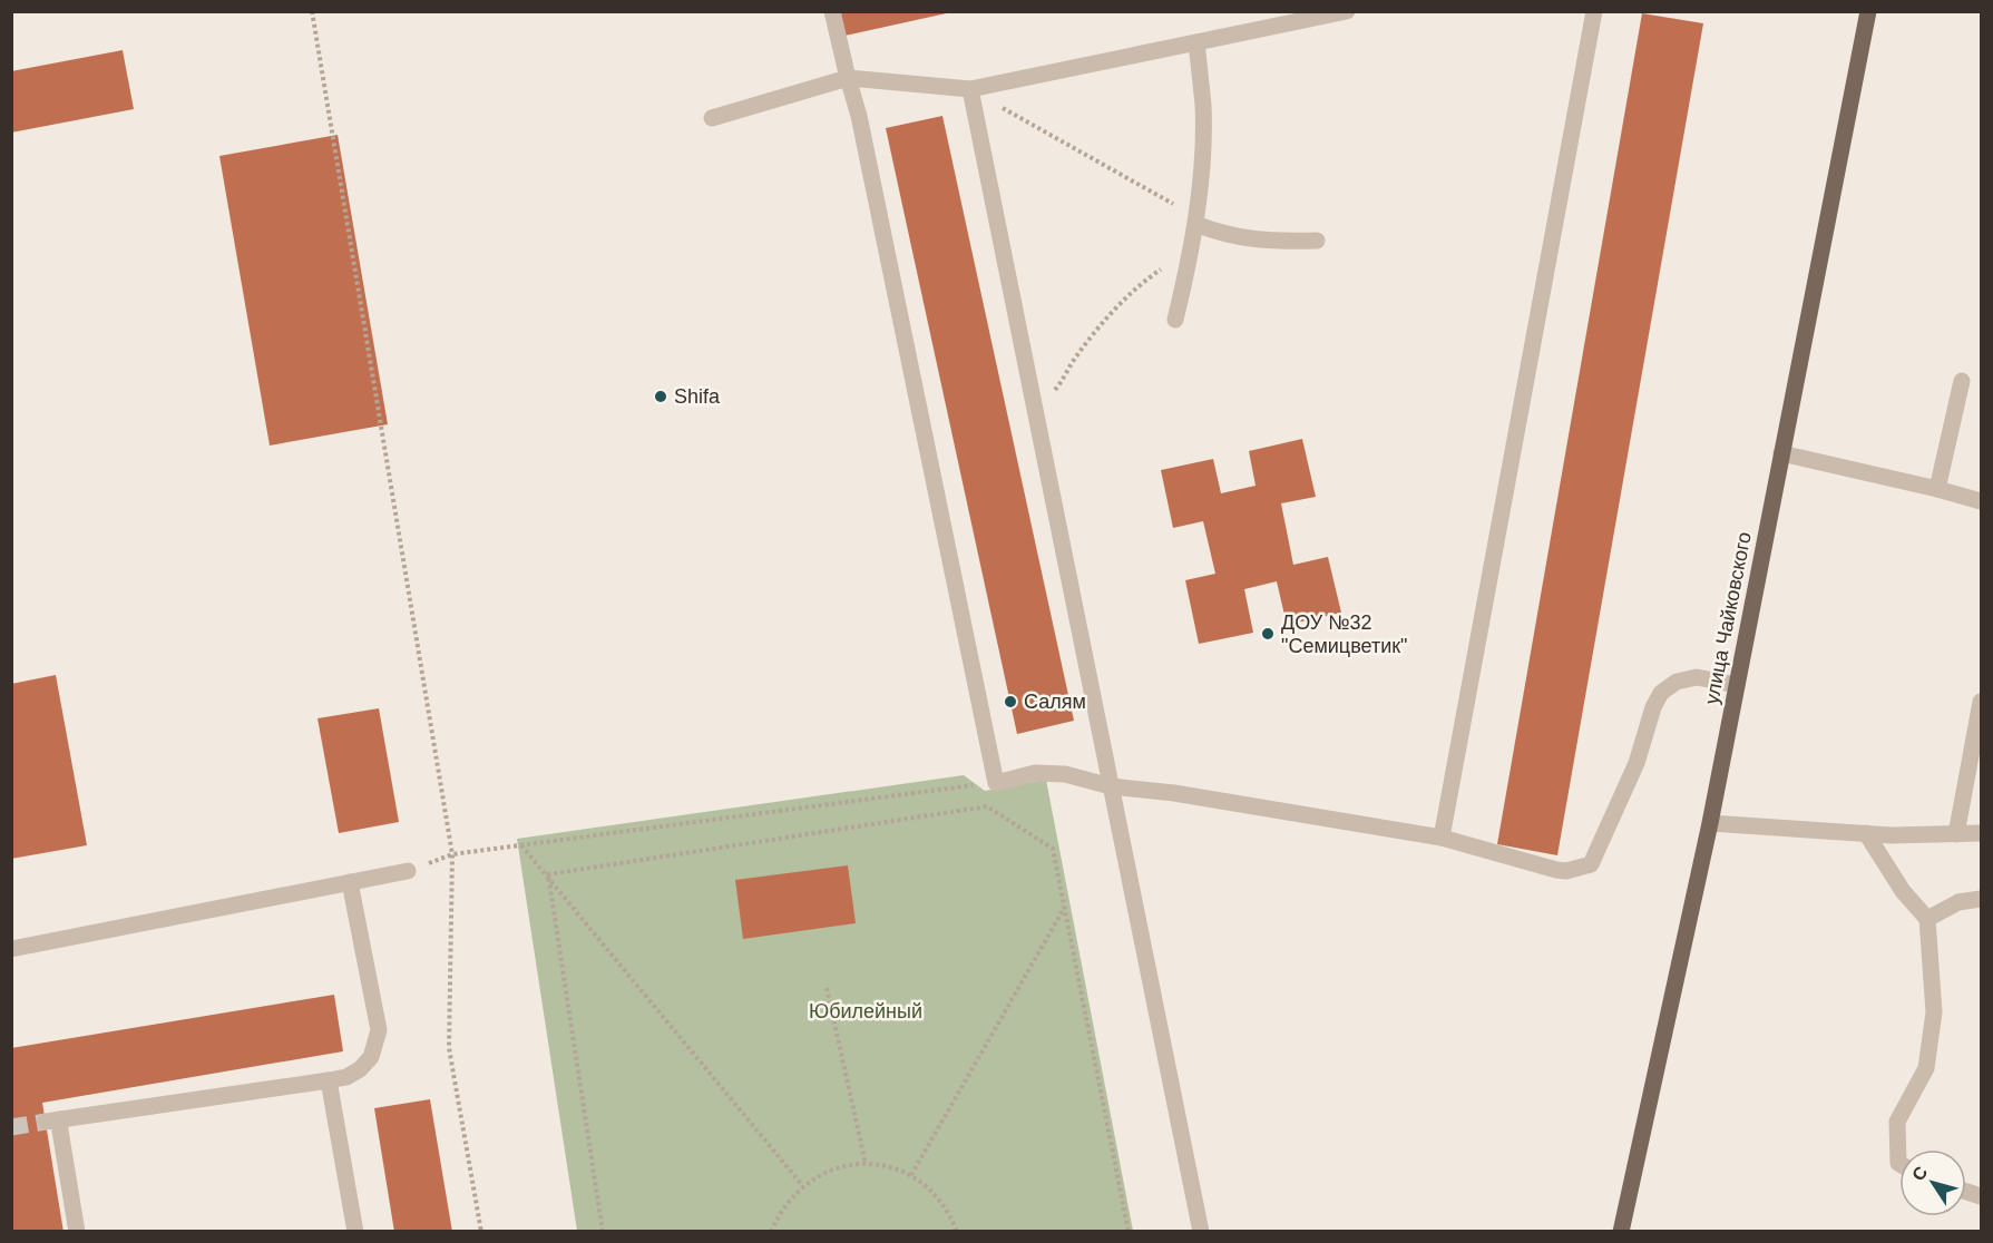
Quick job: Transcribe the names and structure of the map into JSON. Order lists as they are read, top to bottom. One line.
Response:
{"streets":{"main road":["улица Чайковского"]},"parks":["Юбилейный"],"places":["Shifa","ДОУ №32 \"Семицветик\"","Салям"],"north":"top left"}
